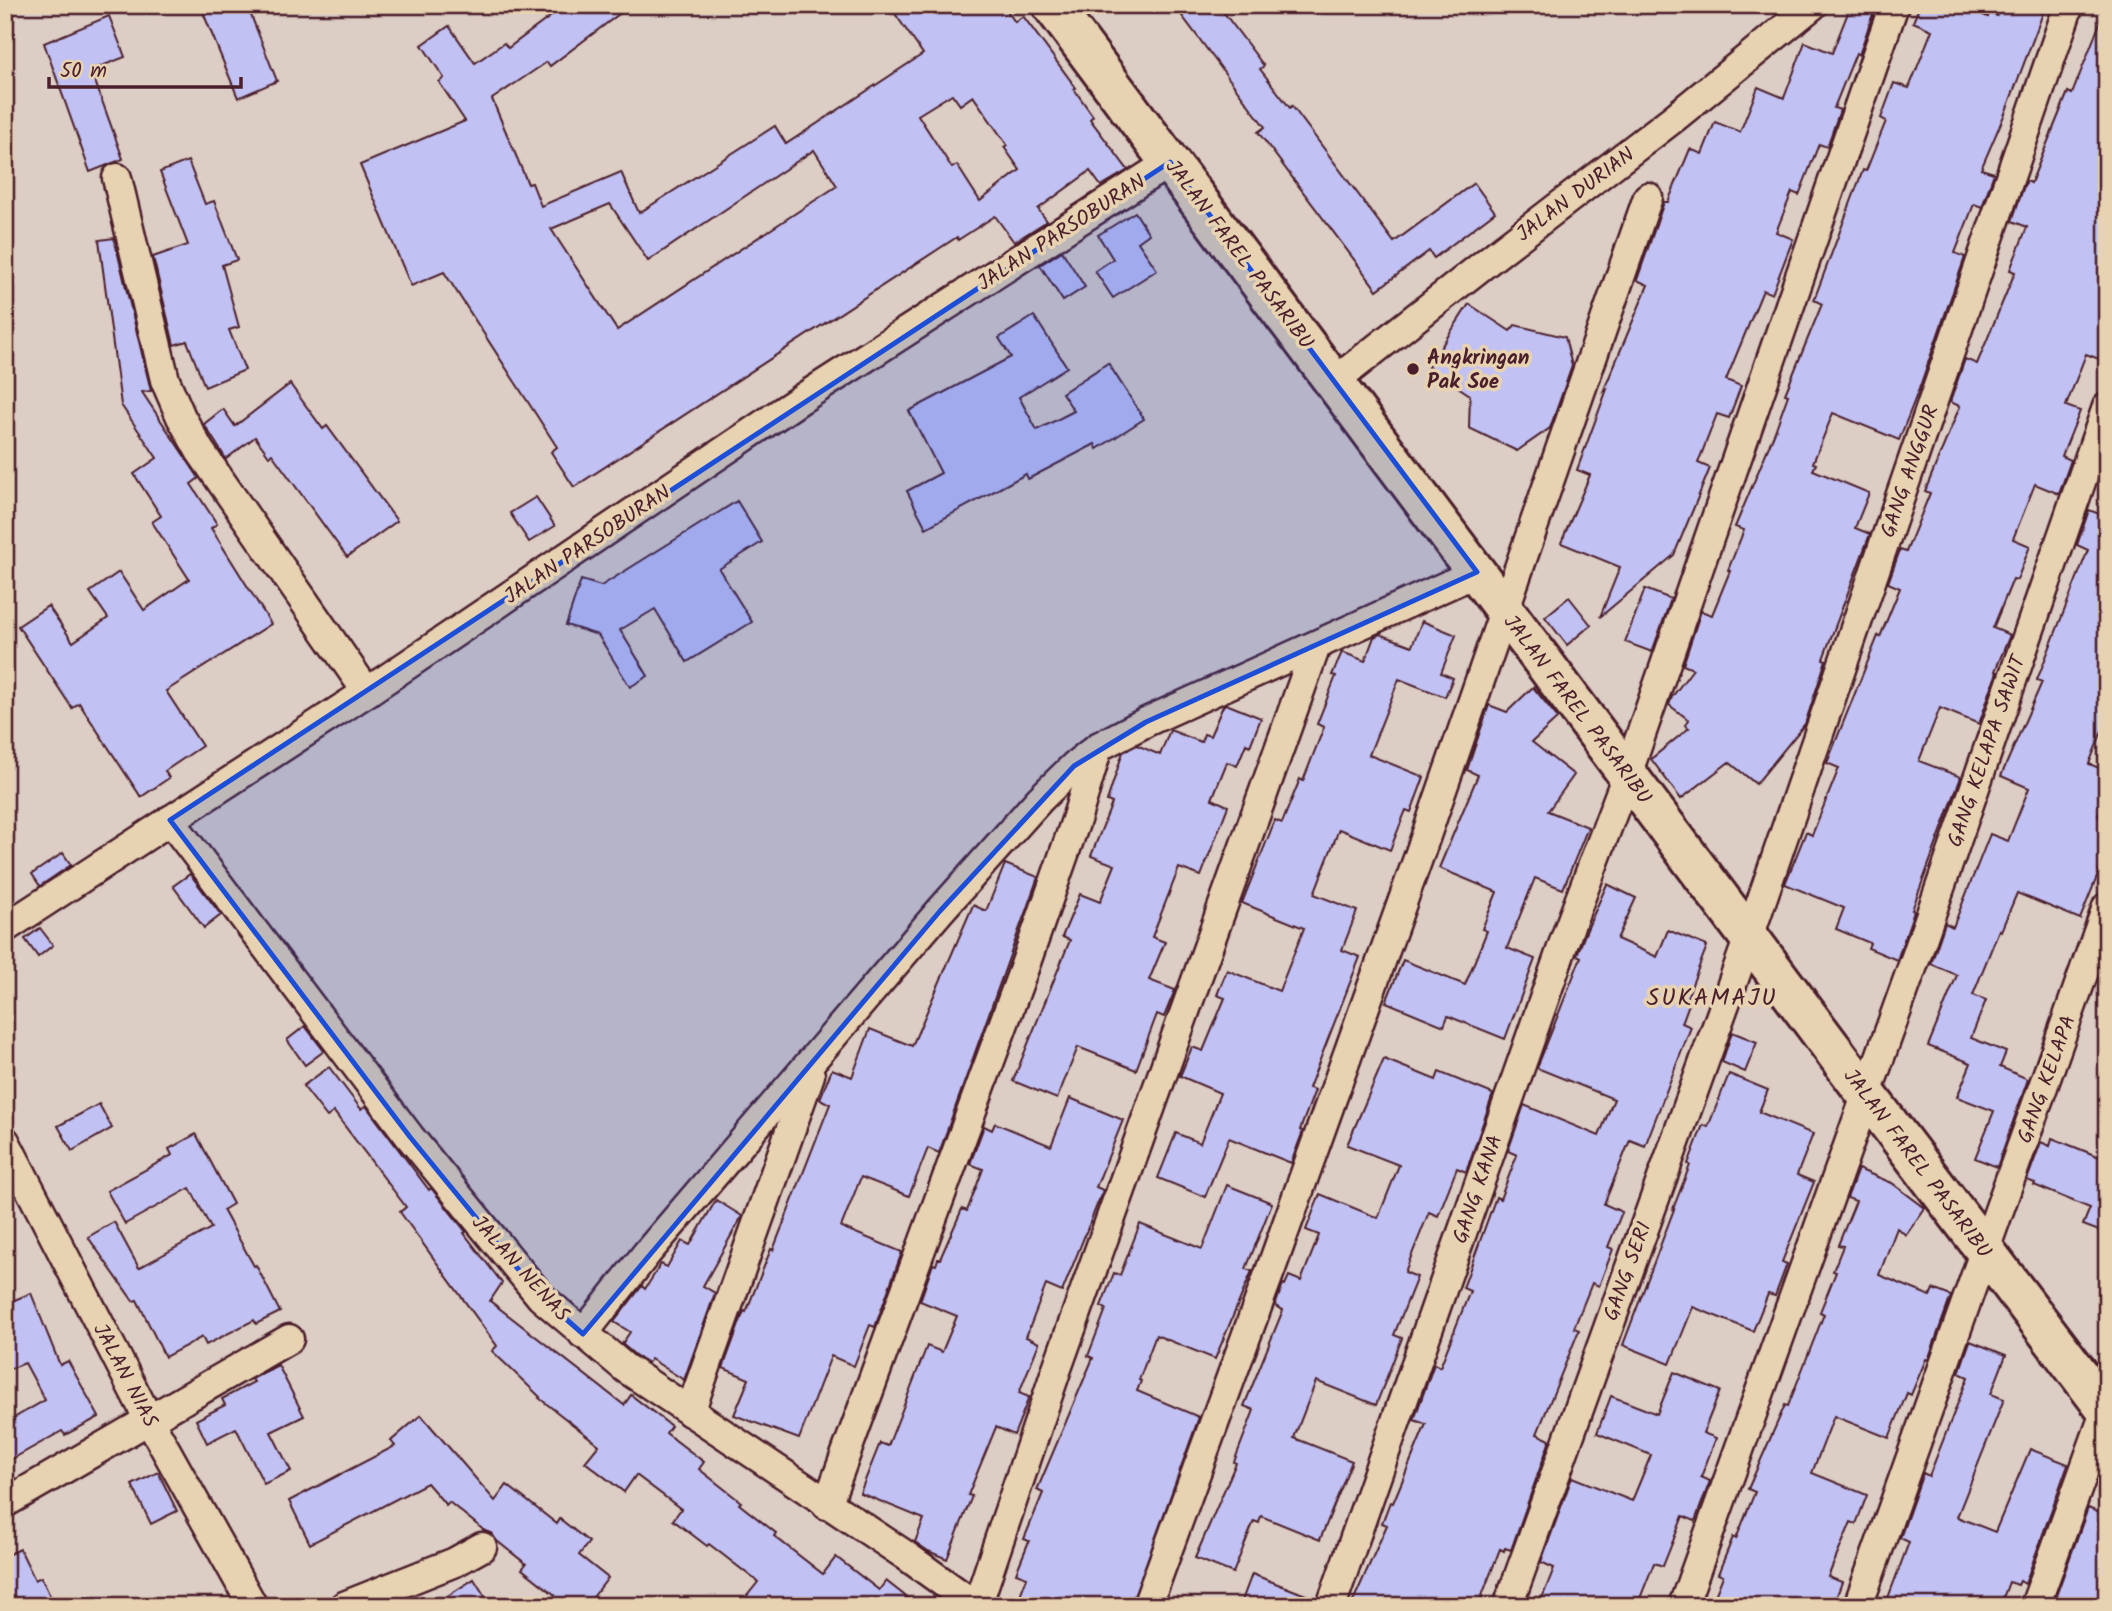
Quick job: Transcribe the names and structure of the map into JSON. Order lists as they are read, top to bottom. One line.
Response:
{"streets":{"street":["JALAN DURIAN","JALAN PARSOBURAN","JALAN FAREL PASARIBU","GANG ANGGUR","GANG KELAPA SAWIT","GANG KELAPA","GANG KANA","JALAN NENAS","GANG SERI","JALAN NIAS"]},"crossings":[["JALAN DURIAN","JALAN FAREL PASARIBU"],["JALAN PARSOBURAN","JALAN FAREL PASARIBU"],["JALAN PARSOBURAN","JALAN NENAS"],["JALAN FAREL PASARIBU","GANG ANGGUR"],["JALAN FAREL PASARIBU","GANG KELAPA SAWIT"],["JALAN FAREL PASARIBU","GANG KELAPA"],["JALAN FAREL PASARIBU","GANG KANA"],["JALAN FAREL PASARIBU","GANG SERI"],["GANG ANGGUR","GANG SERI"]],"districts":["SUKAMAJU"],"places":["Angkringan Pak Soe"],"scale_bar":"50 m"}
